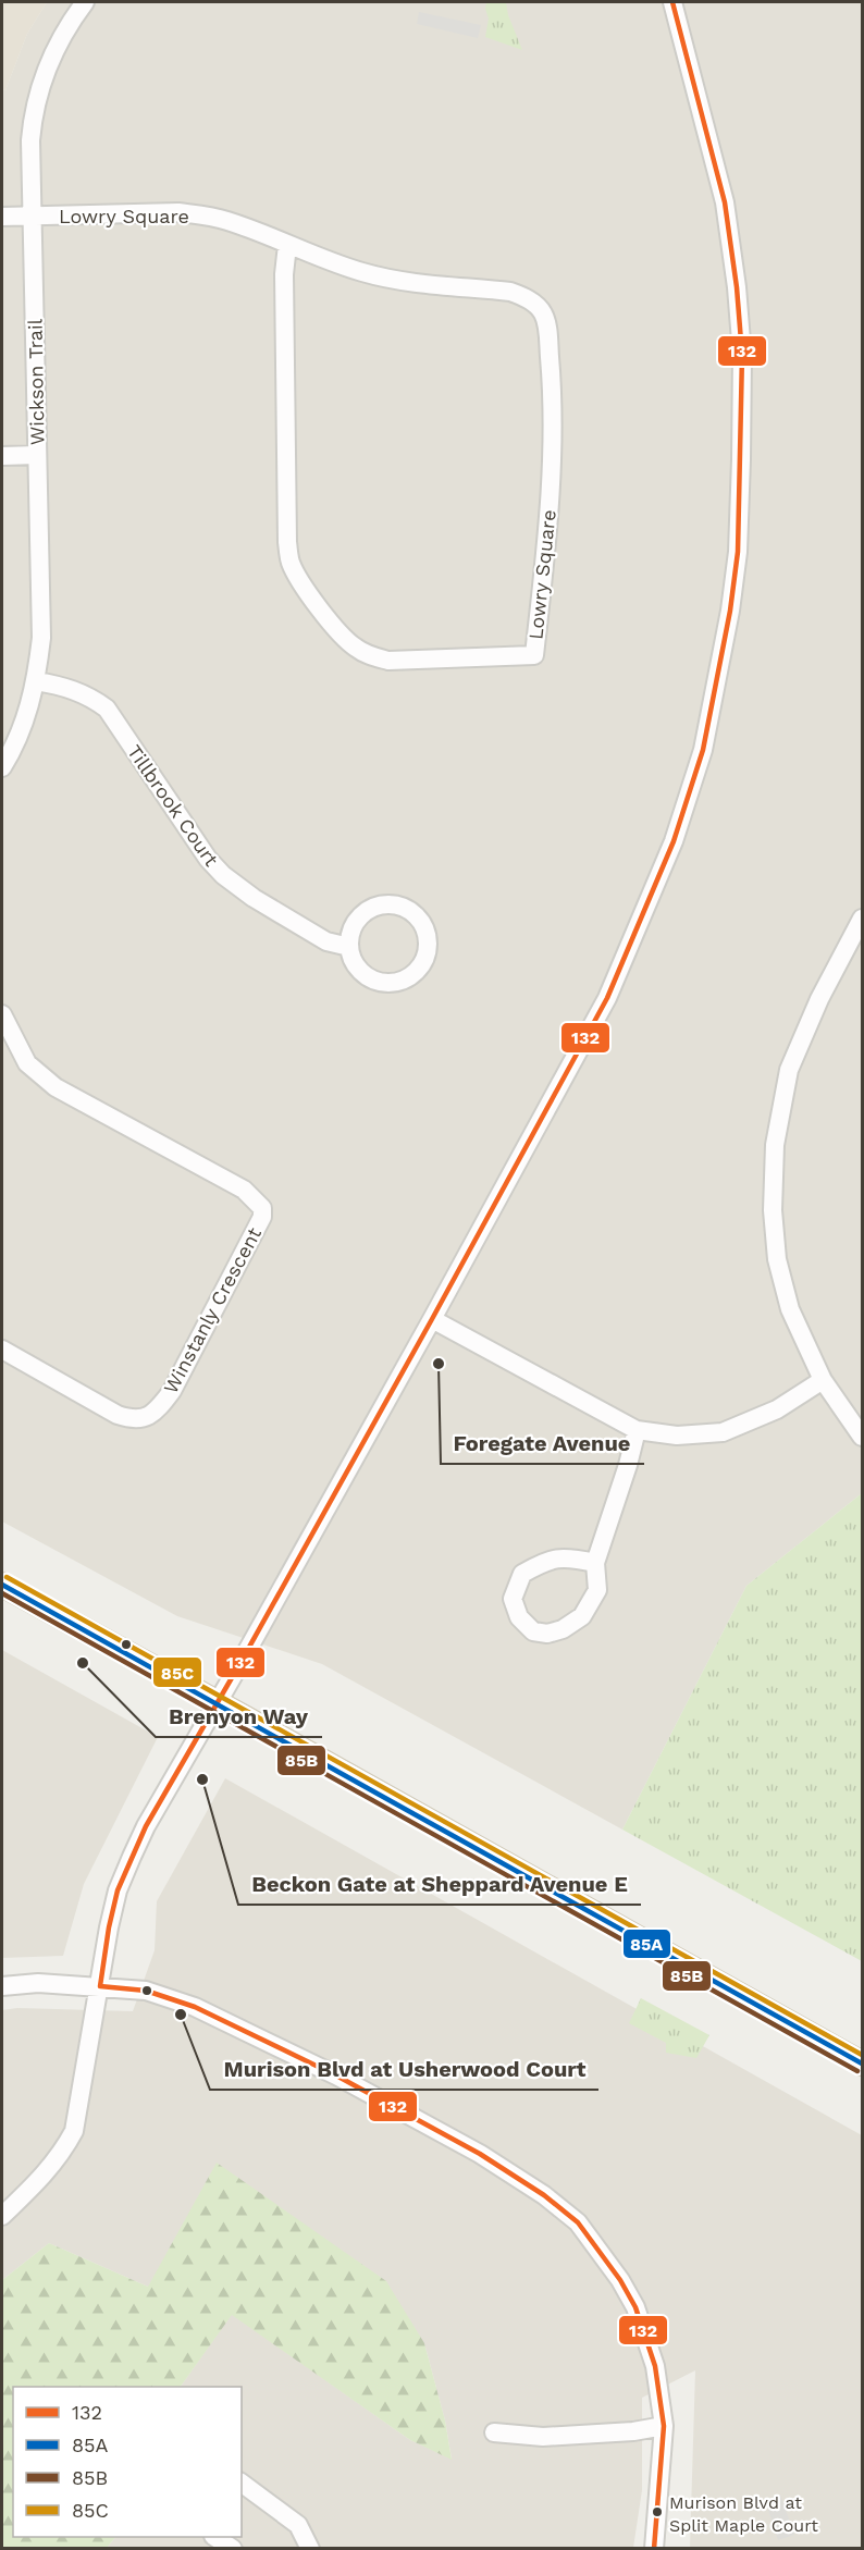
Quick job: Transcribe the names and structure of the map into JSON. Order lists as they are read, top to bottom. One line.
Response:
{"streets":{"street":["Lowry Square","Wickson Trail","Tillbrook Court","Winstanly Crescent"]},"crossings":[["Lowry Square","Wickson Trail"],["Wickson Trail","Tillbrook Court"]],"places":["Foregate Avenue","Brenyon Way","Beckon Gate at Sheppard Avenue E","Murison Blvd at Usherwood Court","Murison Blvd at Split Maple Court"],"lines":["transit line 132","transit line 85C","transit line 85A","transit line 85B"],"legend":["132","85A","85B","85C"]}
